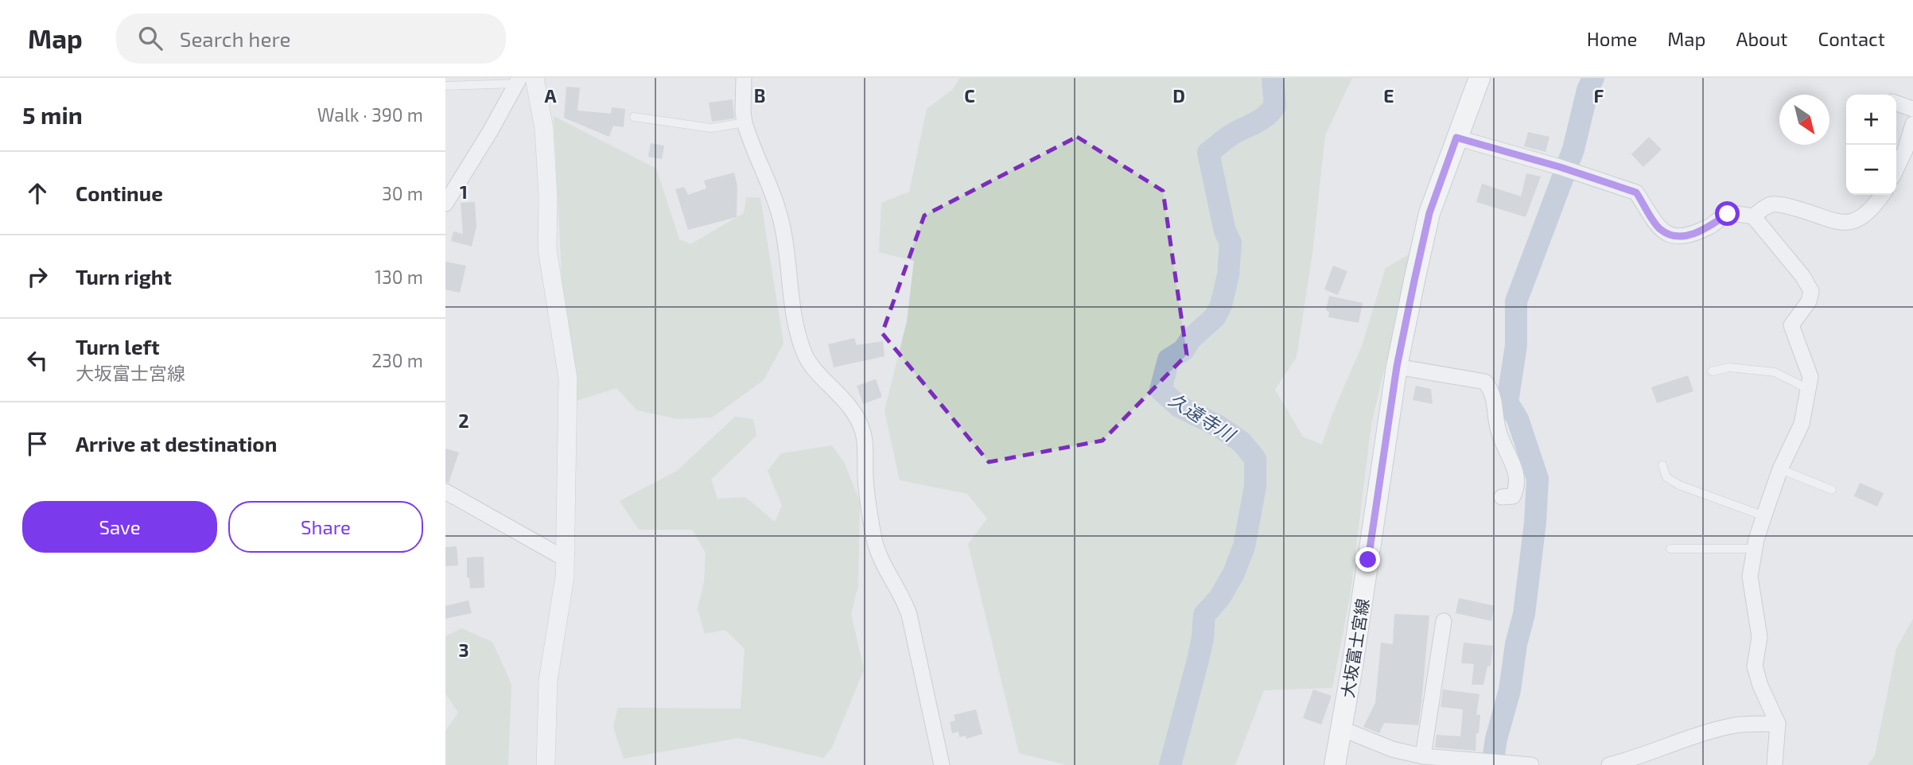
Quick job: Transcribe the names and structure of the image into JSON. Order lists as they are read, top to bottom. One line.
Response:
{"streets":{"main road":["大坂富士宮線"]},"water":["久遠寺川"],"north":"bottom right","page":{"header":"Map","search":"Search here","nav":["Home","Map","About","Contact"],"heading":["5 min","Walk · 390 m"],"map_buttons":["+","−"],"list":[["Continue","30 m"],["Turn right","130 m"],["Turn left","大坂富士宮線","230 m"],"Arrive at destination"],"buttons":["Save","Share"]},"grid":{"columns":["A","B","C","D","E","F"],"rows":["1","2","3"]}}
